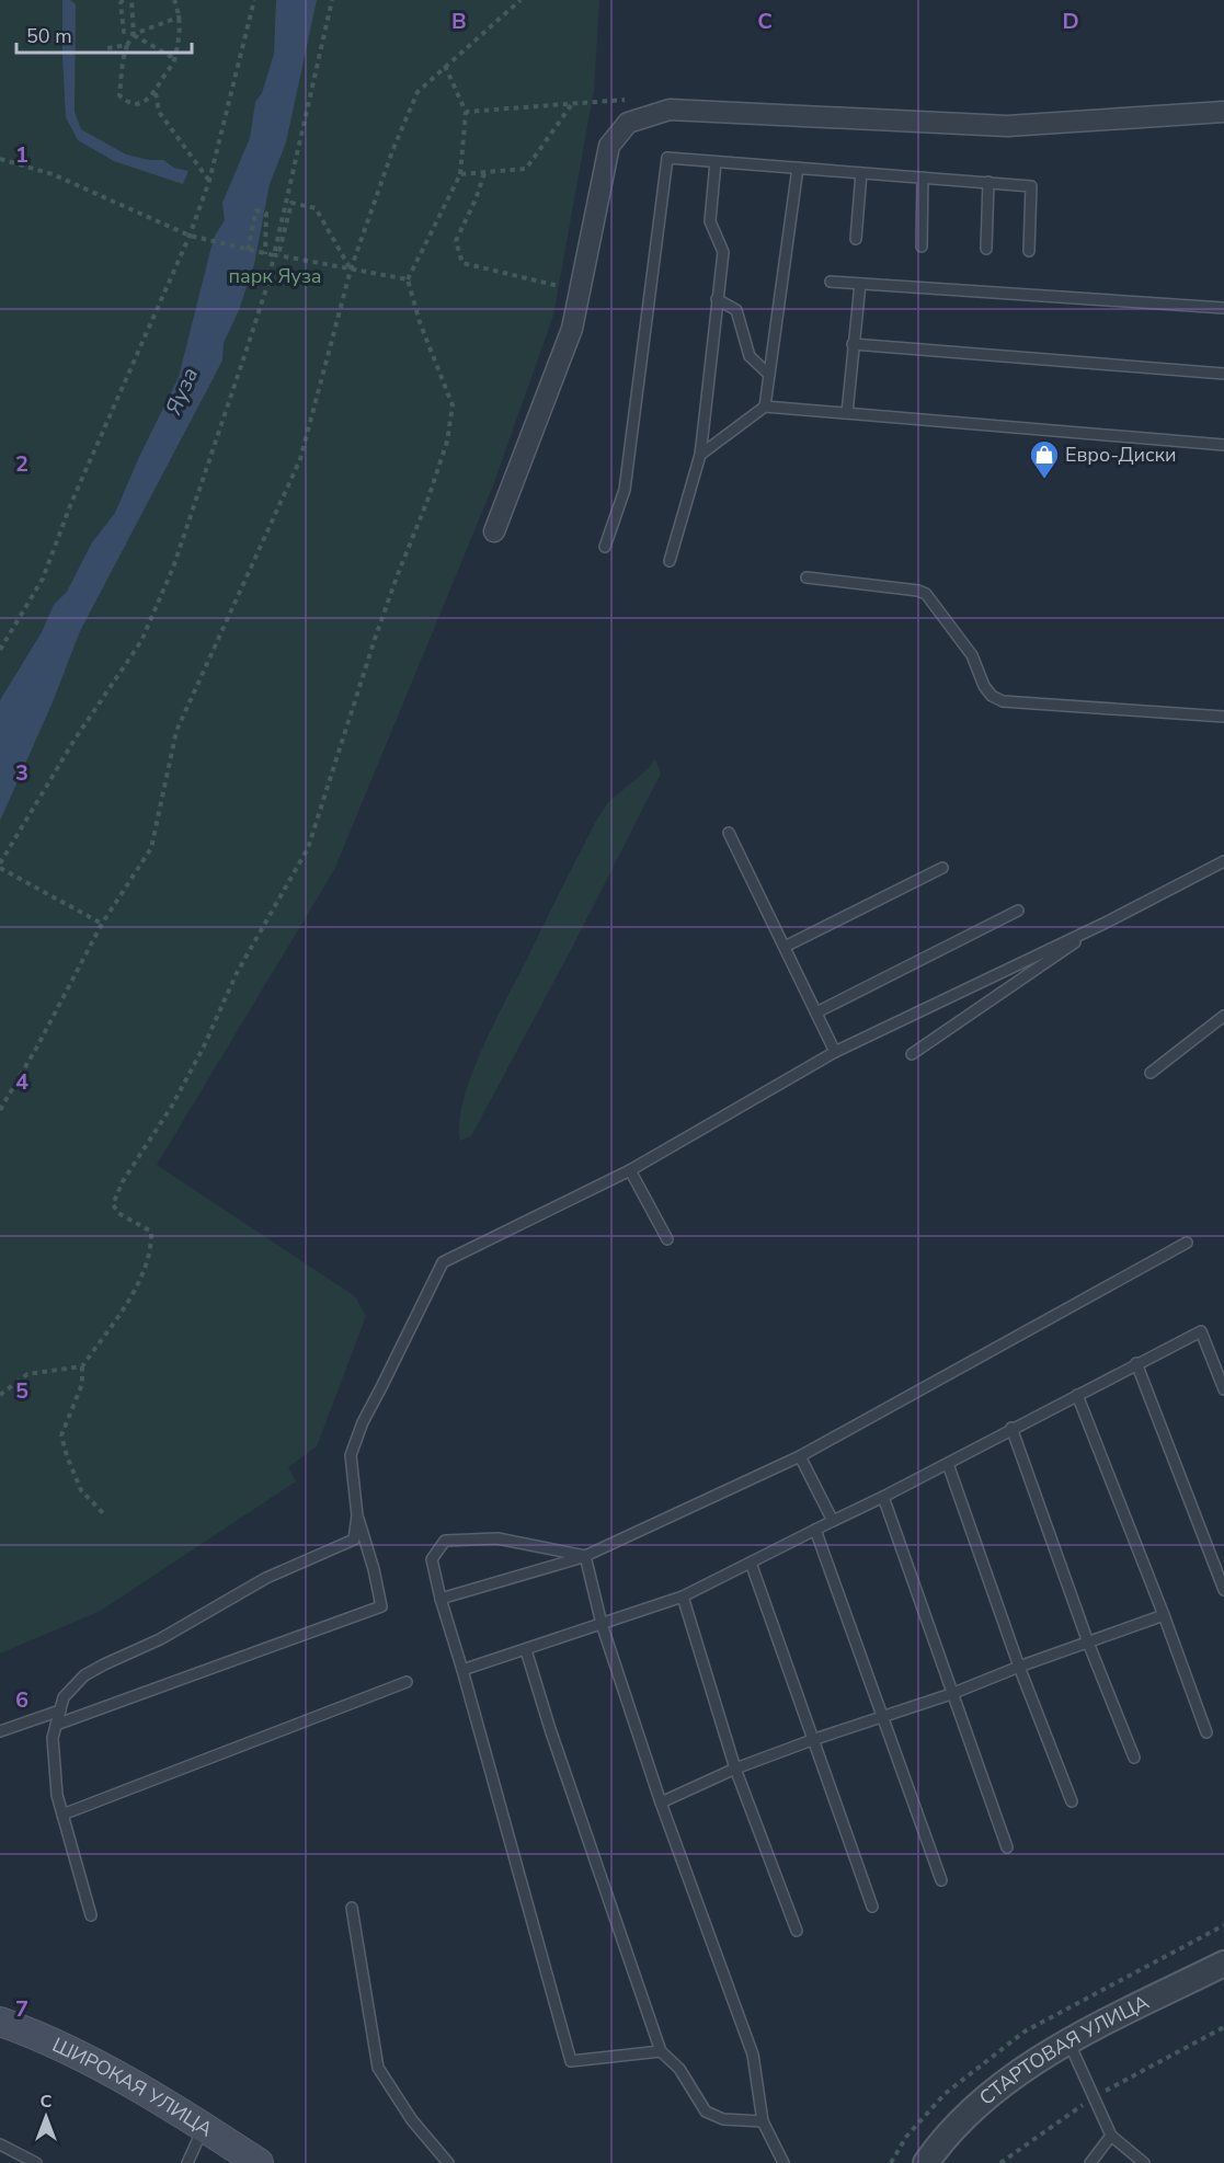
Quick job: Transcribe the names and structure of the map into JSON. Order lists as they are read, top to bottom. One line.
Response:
{"streets":{"main road":["ШИРОКАЯ УЛИЦА"],"street":["СТАРТОВАЯ УЛИЦА"]},"water":["Яуза"],"parks":["парк Яуза"],"places":{"shop":["Евро-Диски"]},"scale_bar":"50 m","north":"top","grid":{"columns":["B","C","D"],"rows":["1","2","3","4","5","6","7"]}}
